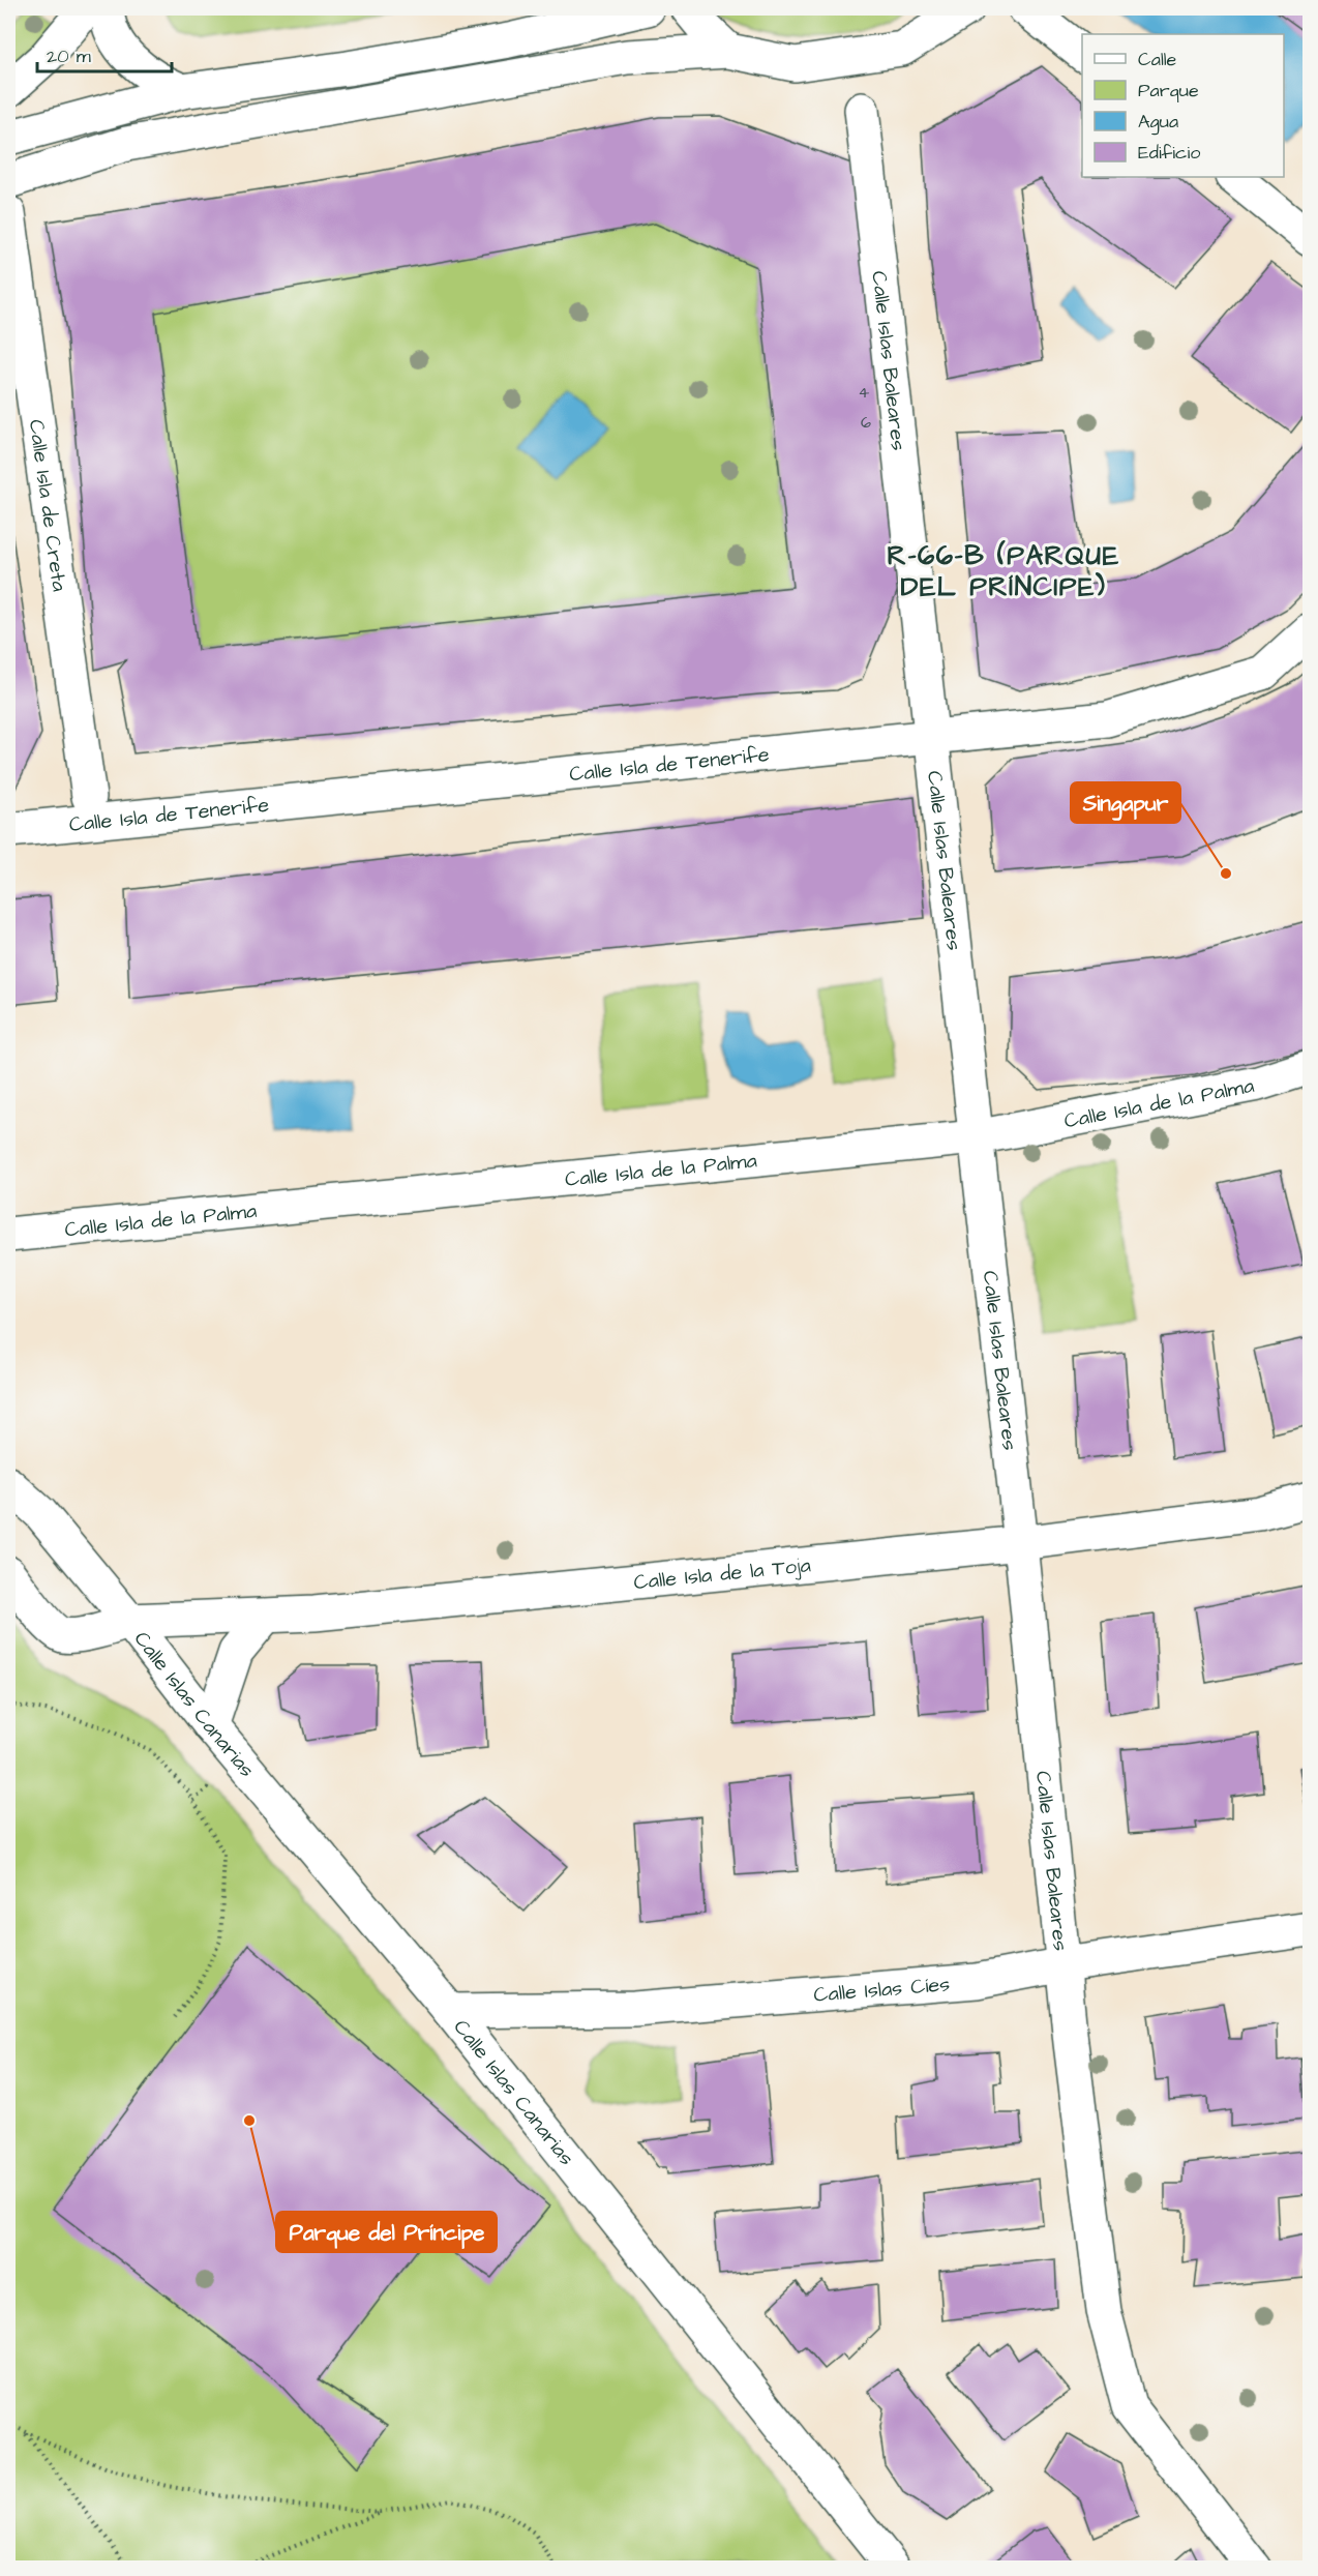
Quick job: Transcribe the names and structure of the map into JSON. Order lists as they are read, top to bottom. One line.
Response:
{"streets":{"street":["Calle Islas Baleares","Calle Isla de Creta","Calle Isla de Tenerife","Calle Isla de la Palma","Calle Isla de la Toja","Calle Islas Canarias","Calle Islas Cíes"]},"crossings":[["Calle Islas Baleares","Calle Isla de Tenerife"],["Calle Islas Baleares","Calle Isla de la Palma"],["Calle Islas Baleares","Calle Isla de la Toja"],["Calle Islas Baleares","Calle Islas Cíes"],["Calle Isla de la Toja","Calle Islas Canarias"],["Calle Islas Canarias","Calle Islas Cíes"]],"districts":["R-66-B (PARQUE DEL PRÍNCIPE)"],"places":["Singapur","Parque del Príncipe"],"house_numbers":["4","6"],"legend":["Calle","Parque","Agua","Edificio"],"scale_bar":"20 m"}
